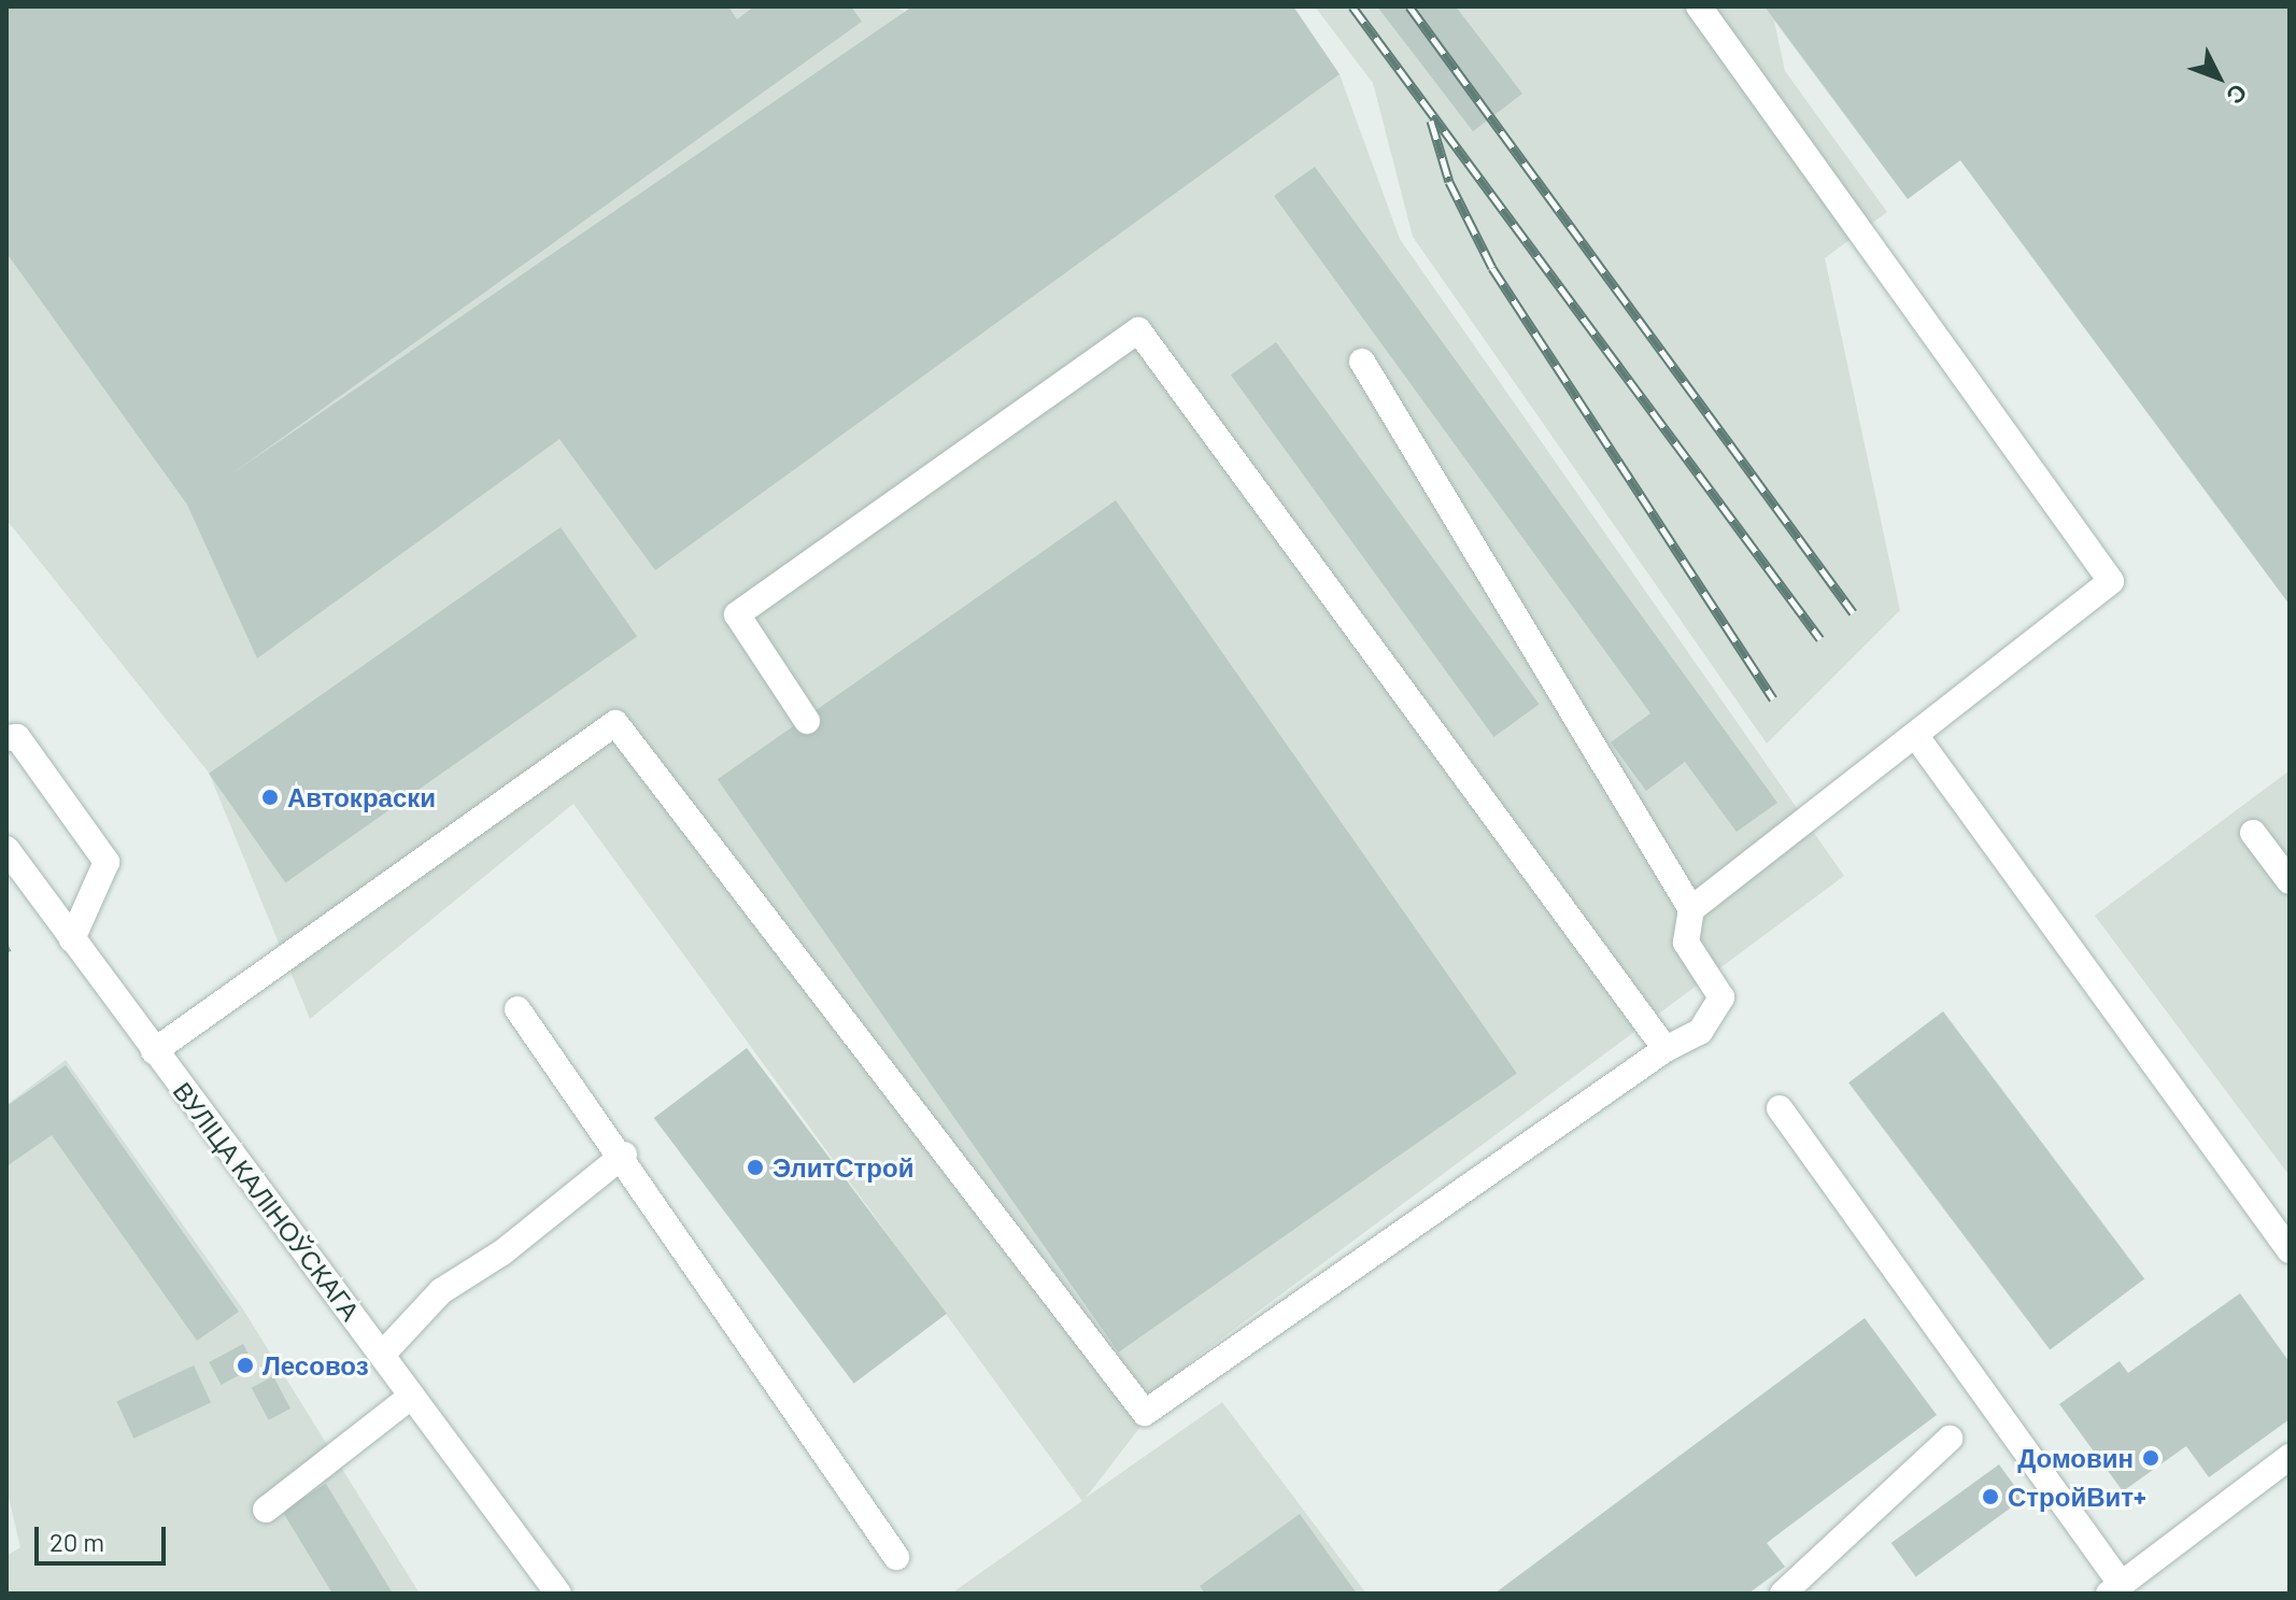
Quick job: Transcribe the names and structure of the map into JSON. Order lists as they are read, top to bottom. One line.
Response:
{"streets":{"street":["ВУЛІЦА КАЛІНОЎСКАГА"]},"places":["Автокраски","ЭлитСтрой","Лесовоз","Домовин","СтройВит+"],"scale_bar":"20 m","north":"bottom right"}
